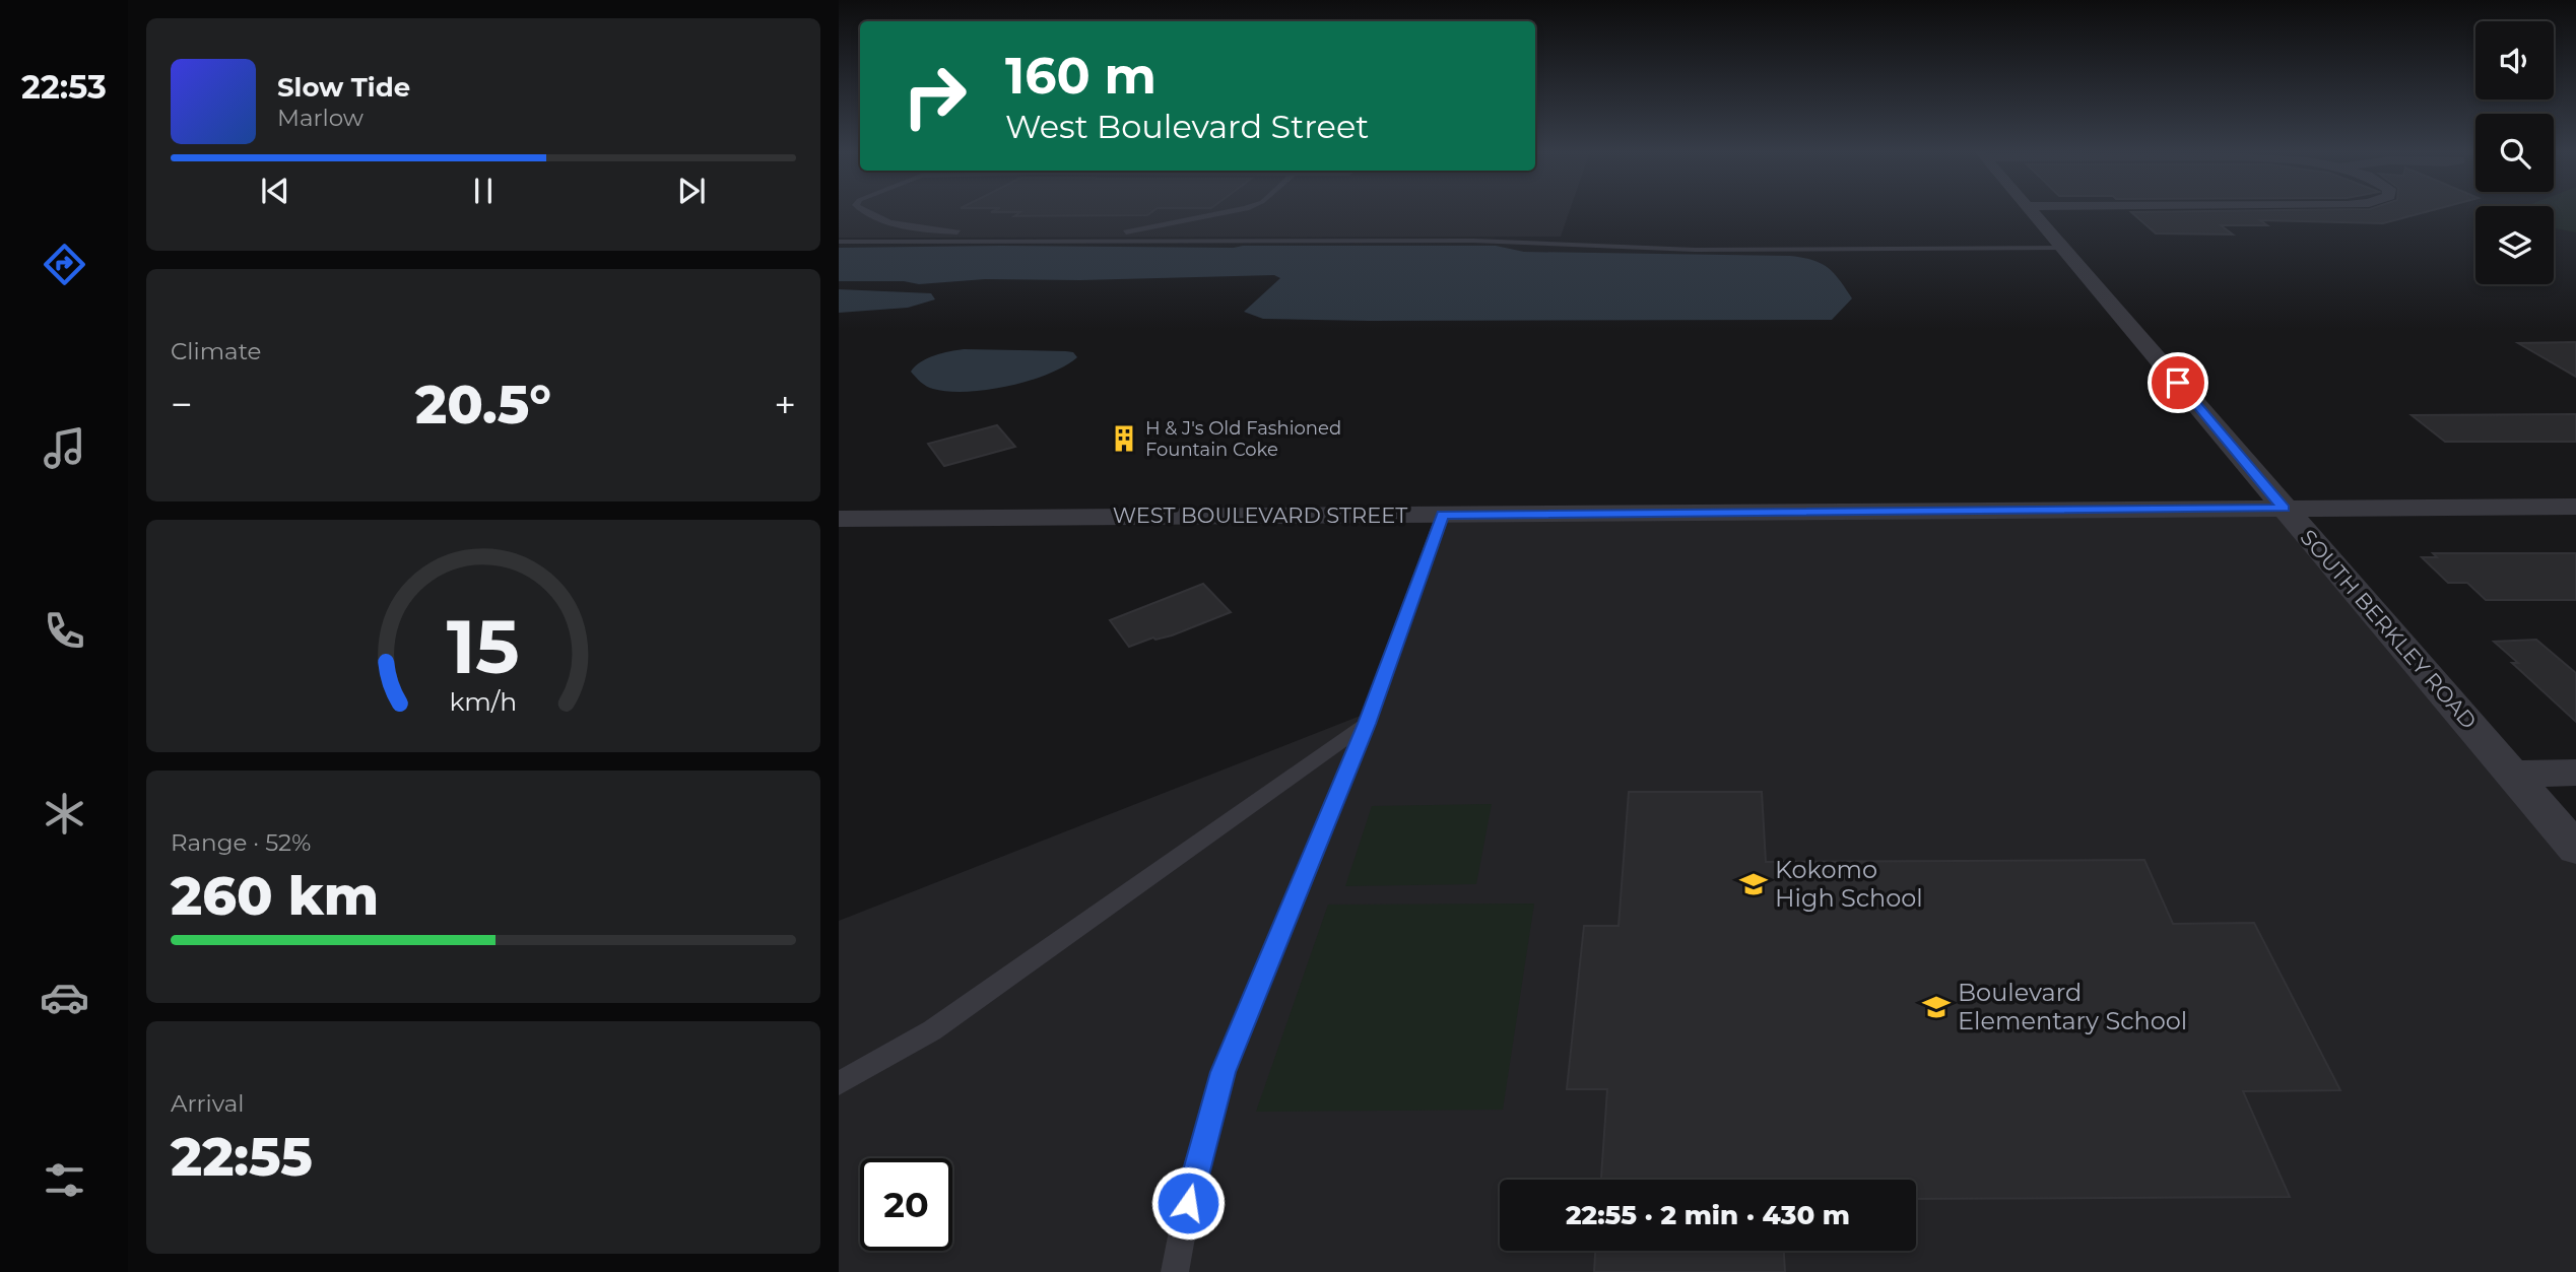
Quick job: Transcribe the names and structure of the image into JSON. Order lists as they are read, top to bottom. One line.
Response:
{"streets":{"street":["WEST BOULEVARD STREET","SOUTH BERKLEY ROAD"]},"crossings":[["WEST BOULEVARD STREET","SOUTH BERKLEY ROAD"]],"places":{"building":["H & J's Old Fashioned Fountain Coke"],"school or university":["Kokomo High School","Boulevard Elementary School"]},"page":{"tabs":"22:53","turn":["160 m","West Boulevard Street"],"song":["Slow Tide","Marlow"],"tile":["Climate",["Range · 52%","260 km"],["Arrival","22:55"]],"heat":["−","20.5°","+"],"limit":"20","trip":"22:55 · 2 min · 430 m","gauge":["15","km/h"]}}
